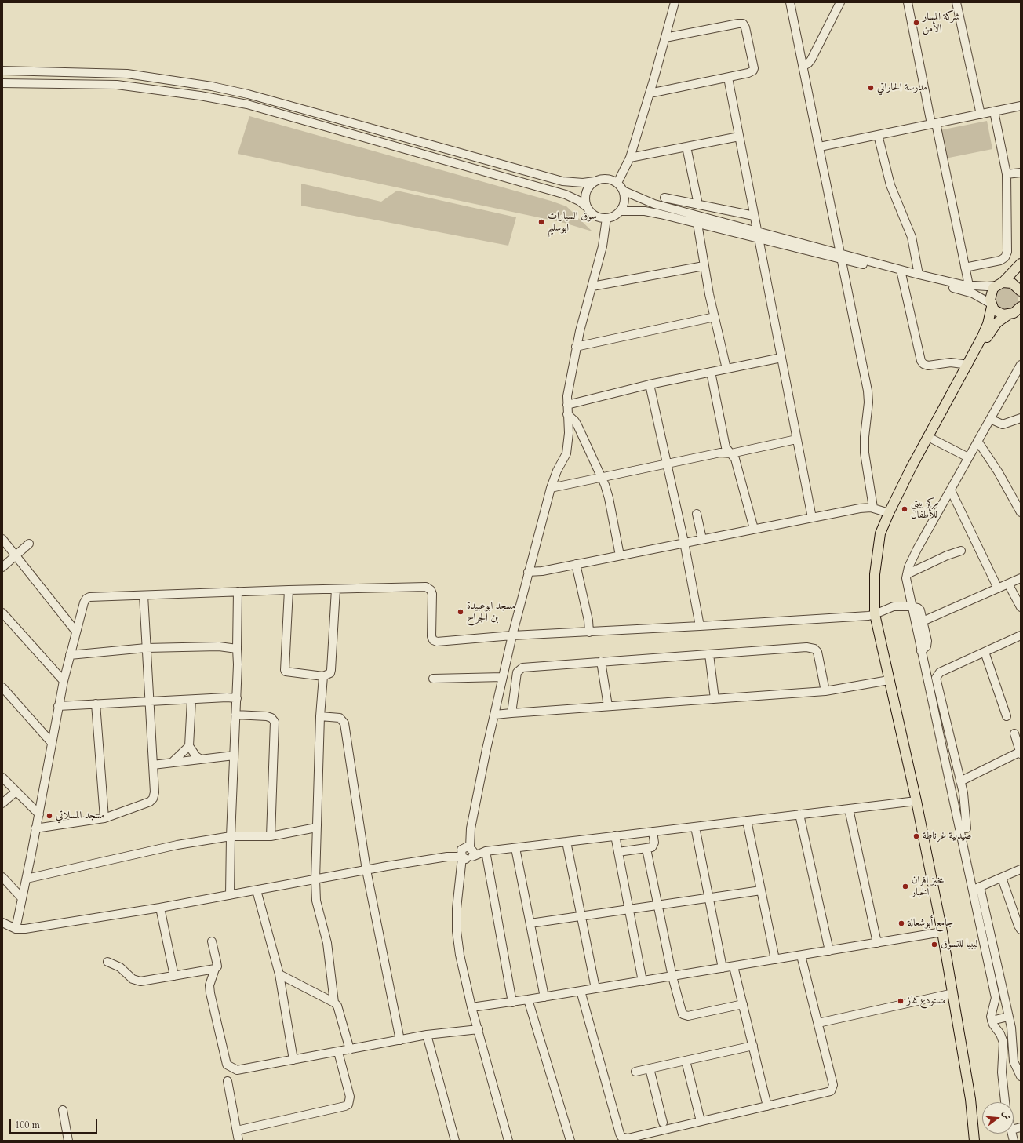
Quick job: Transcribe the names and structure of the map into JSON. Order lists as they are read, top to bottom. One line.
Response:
{"places":["شركة المسار الأمن","مدرسة الحاراتي","سوق السيارات ابوسليم","مركز بيتي للأطفال","مسجد ابوعبيدة بن الجراح","مسجد المسلاتي","صيدلية غرناطة","مخبز افران الخبار","جامع أبوشعالة","ليبيا للتسوق","مستودع غاز"],"scale_bar":"100 m","north":"right"}
